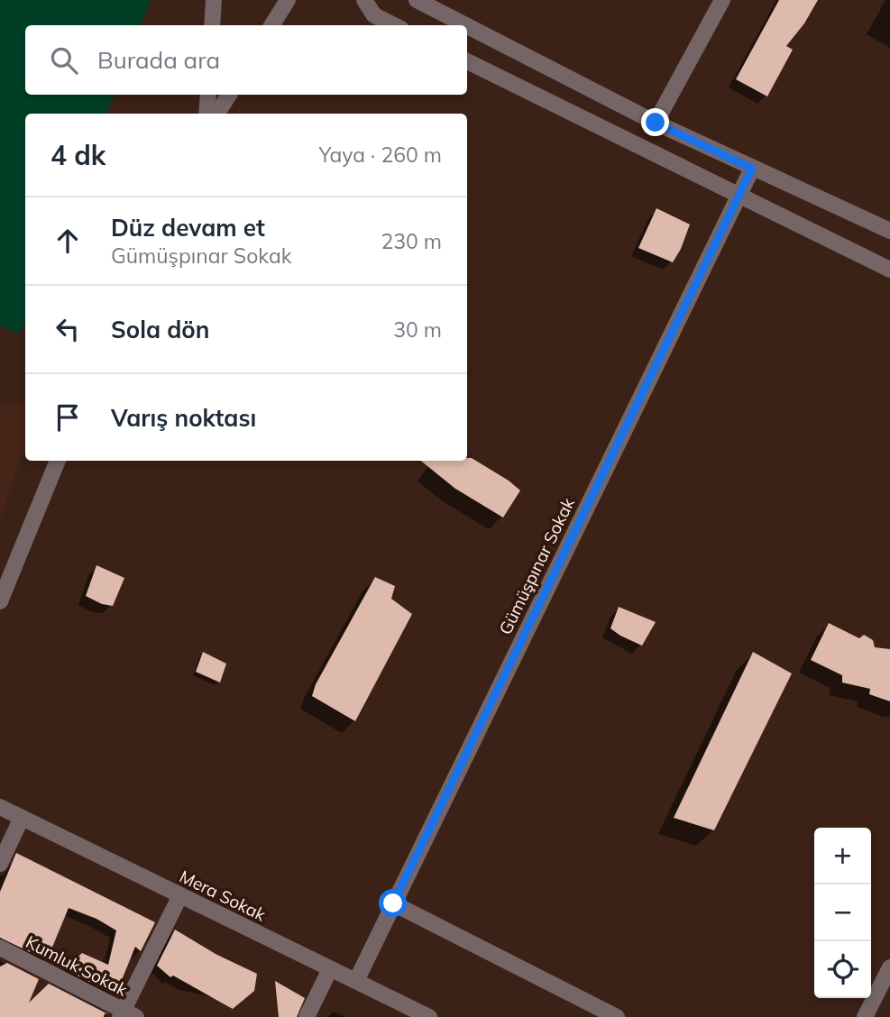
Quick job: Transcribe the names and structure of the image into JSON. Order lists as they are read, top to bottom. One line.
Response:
{"streets":{"street":["Gümüşpınar Sokak","Mera Sokak","Kumluk Sokak"]},"crossings":[["Gümüşpınar Sokak","Mera Sokak"]],"page":{"search":"Burada ara","heading":["4 dk","Yaya · 260 m"],"list":[["Düz devam et","Gümüşpınar Sokak","230 m"],["Sola dön","30 m"],"Varış noktası"],"map_buttons":["+","−"]}}
